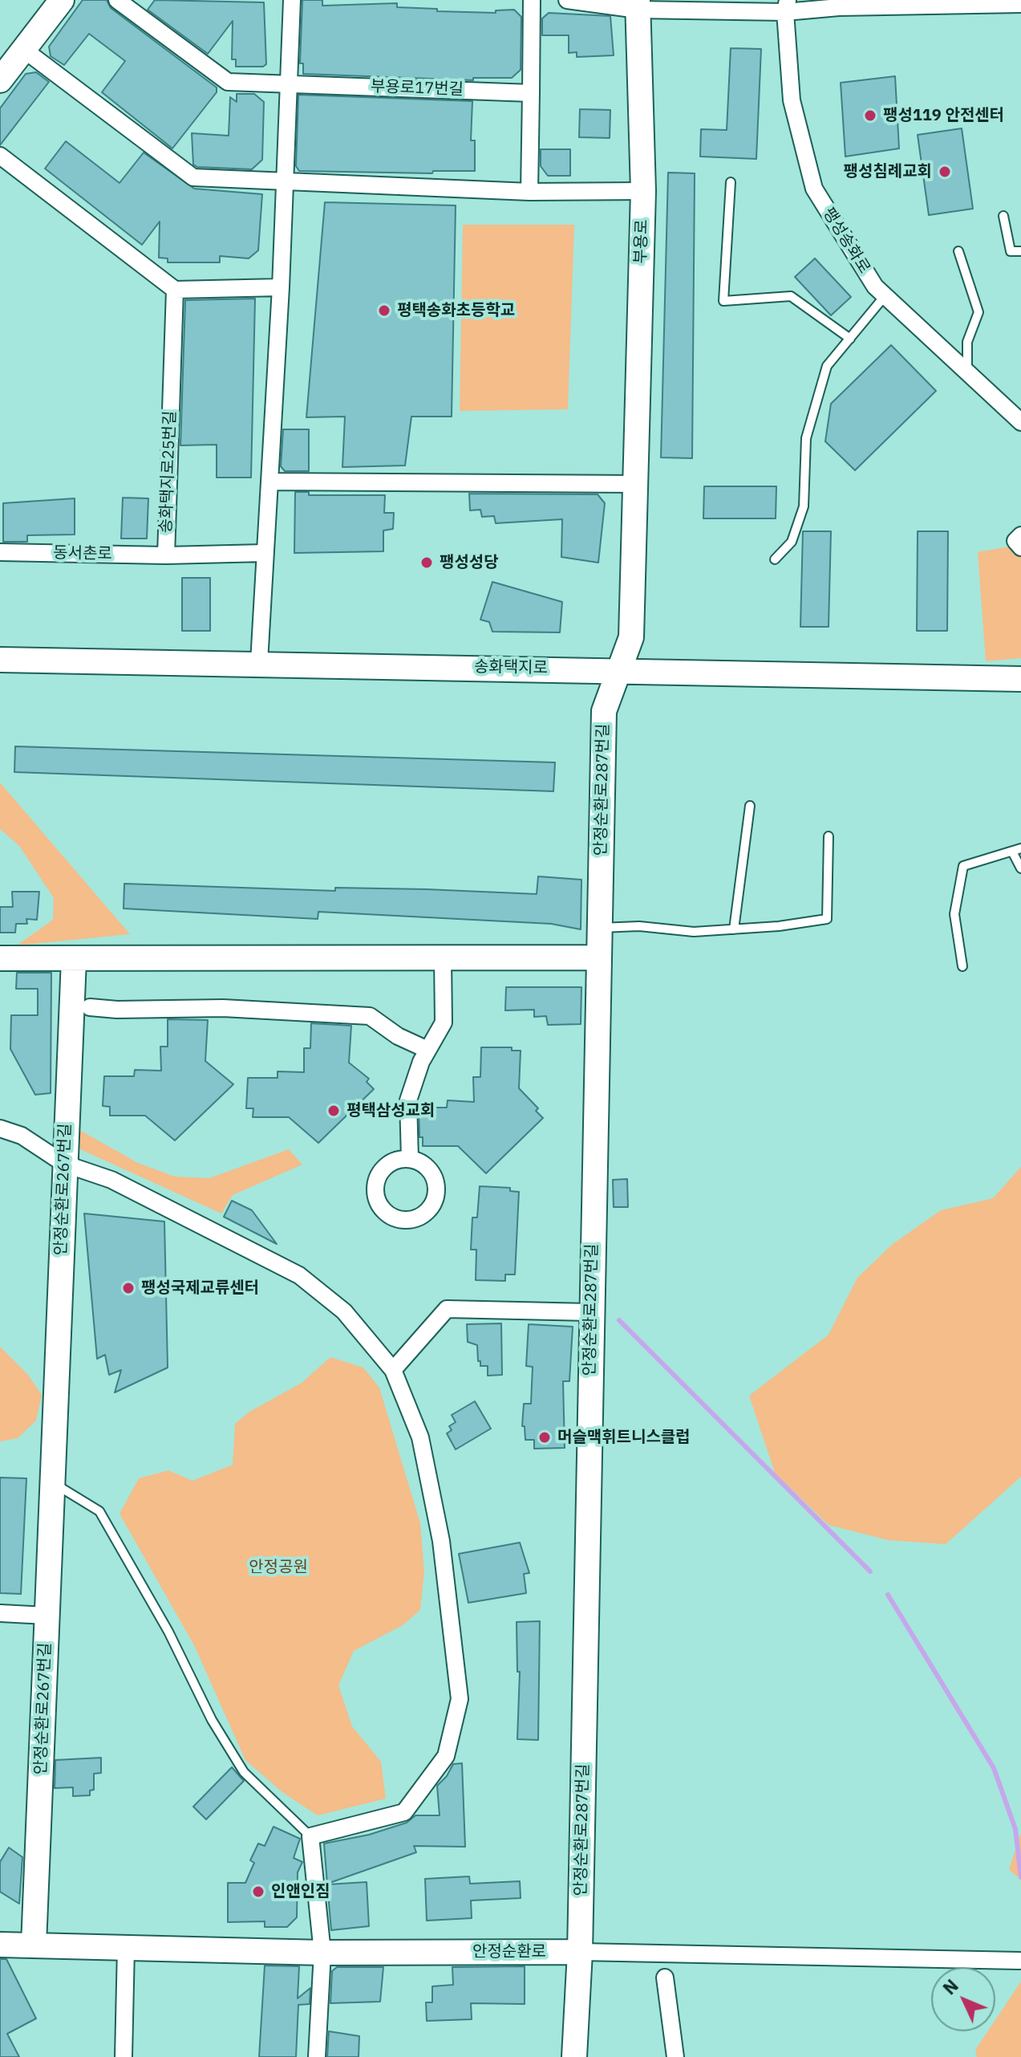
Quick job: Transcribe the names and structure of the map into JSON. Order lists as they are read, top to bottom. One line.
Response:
{"streets":{"street":["부용로17번길","팽성송화로","부용로","송화택지로25번길","동서촌로","송화택지로","안정순환로287번길","안정순환로267번길","안정순환로"]},"crossings":[["부용로","송화택지로"],["부용로","안정순환로287번길"],["송화택지로25번길","동서촌로"],["송화택지로","안정순환로287번길"],["안정순환로287번길","안정순환로"],["안정순환로267번길","안정순환로"]],"parks":["안정공원"],"places":["팽성119 안전센터","팽성침례교회","평택송화초등학교","팽성성당","평택삼성교회","팽성국제교류센터","머슬맥휘트니스클럽","인앤인짐"],"north":"top left"}
